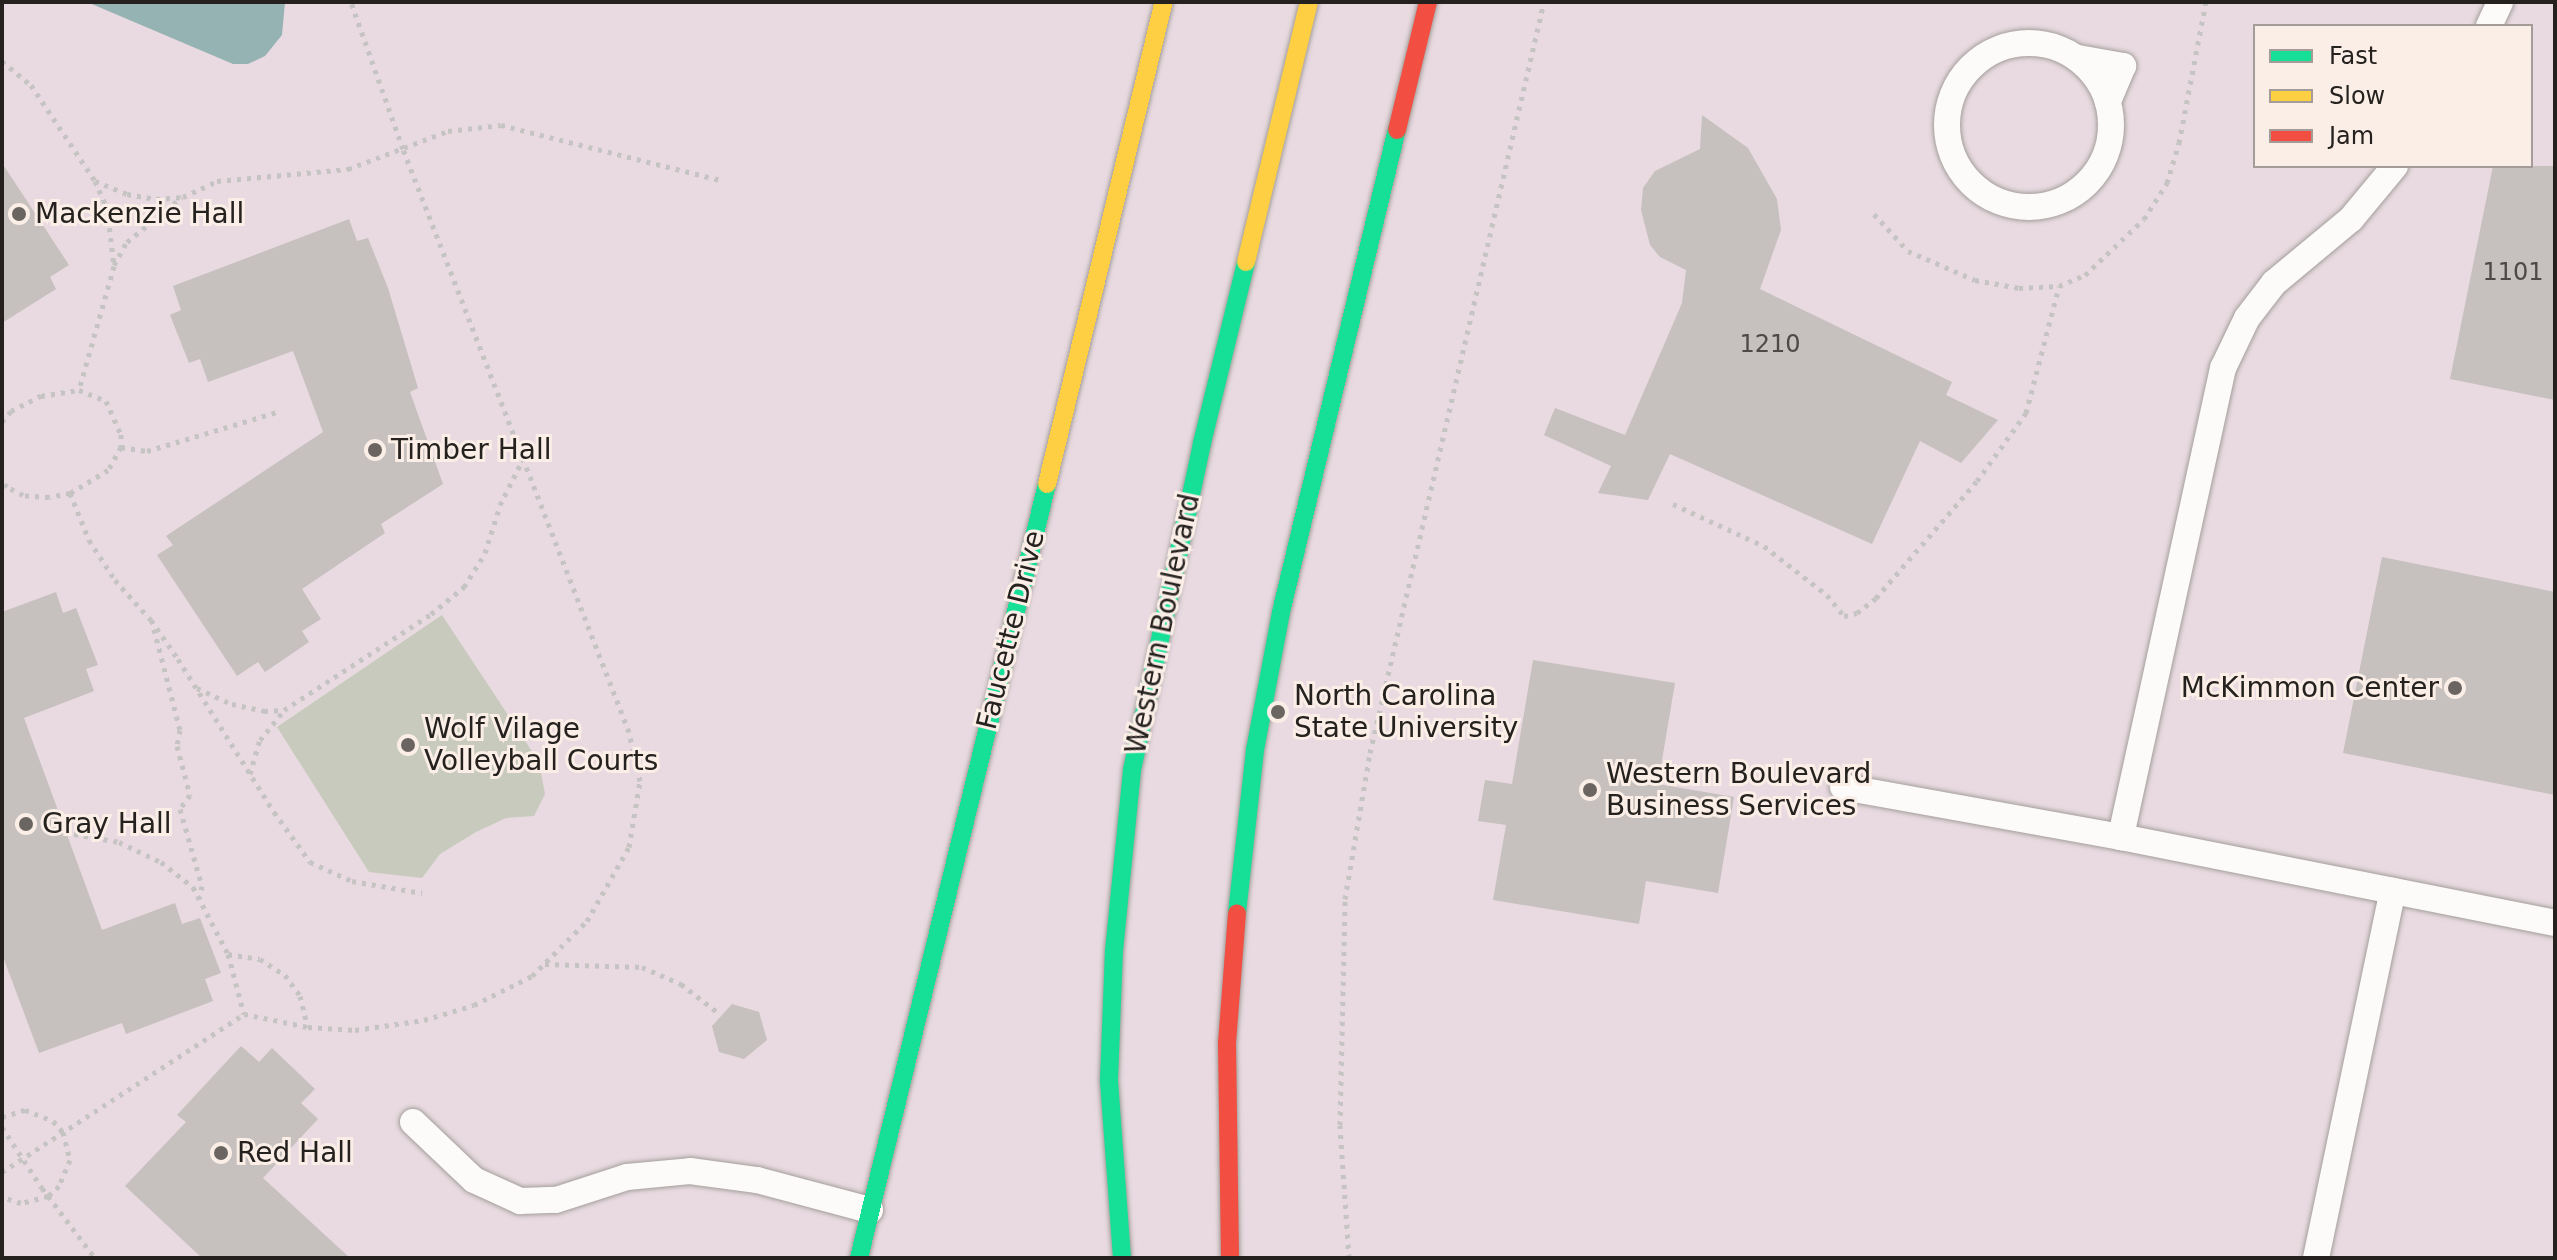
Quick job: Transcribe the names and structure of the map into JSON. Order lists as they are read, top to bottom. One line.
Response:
{"streets":{"main road":["Western Boulevard","Faucette Drive"]},"places":["Mackenzie Hall","Timber Hall","McKimmon Center","North Carolina State University","Wolf Vilage Volleyball Courts","Western Boulevard Business Services","Gray Hall","Red Hall"],"house_numbers":["1101","1210"],"legend":["Fast","Slow","Jam"]}
